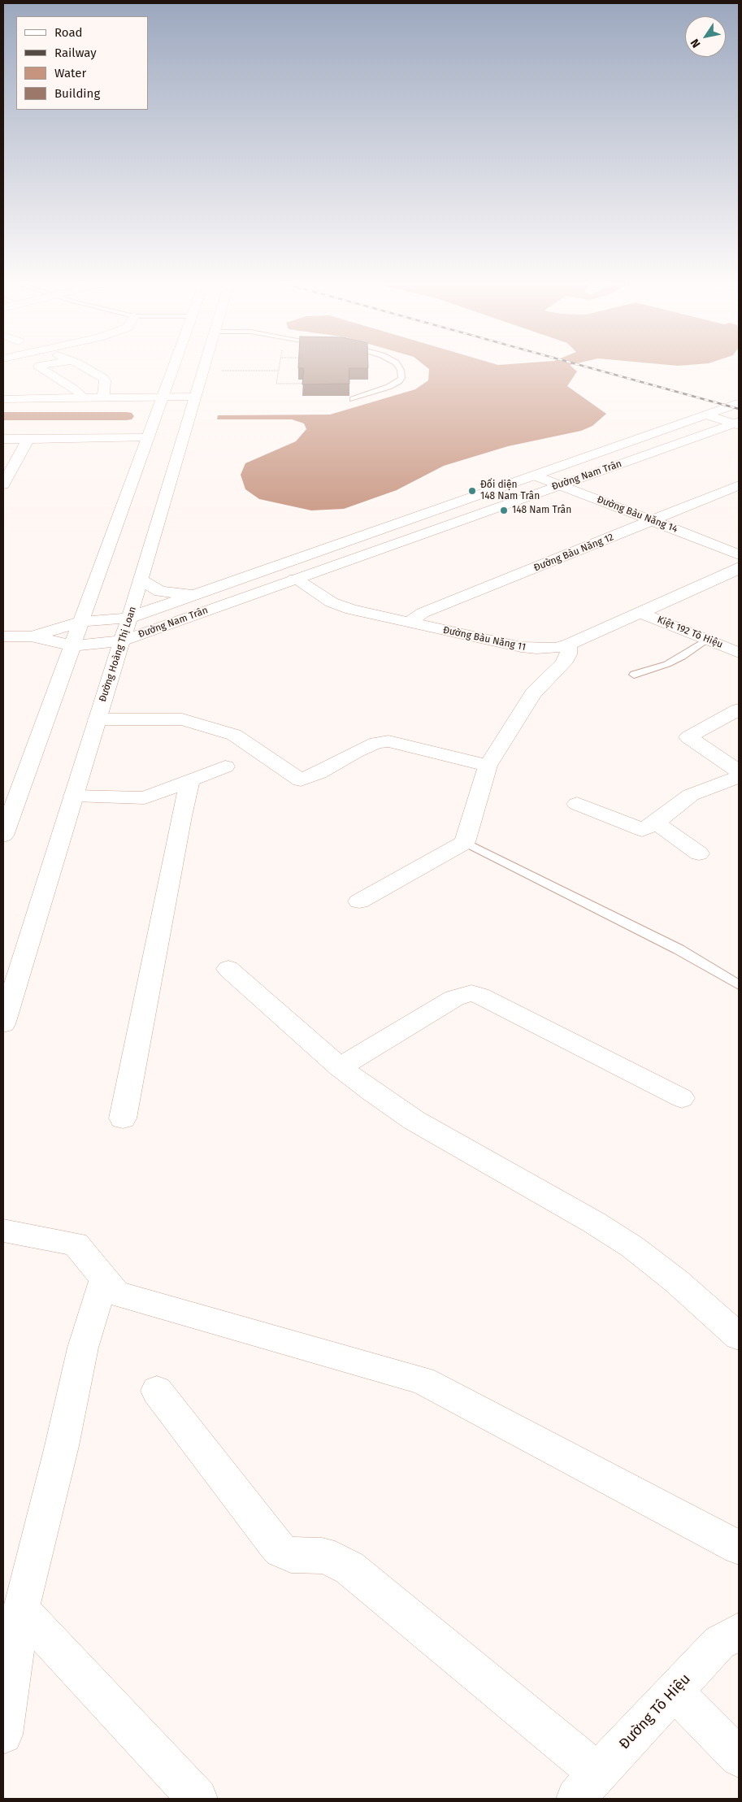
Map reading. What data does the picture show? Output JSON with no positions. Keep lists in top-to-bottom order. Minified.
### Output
{"streets":{"street":["Đường Nam Trân","Đường Bàu Năng 14","Đường Bàu Năng 12","Kiệt 192 Tô Hiệu","Đường Bàu Năng 11","Đường Hoàng Thị Loan","Đường Tô Hiệu"]},"crossings":[["Đường Nam Trân","Đường Bàu Năng 14"],["Đường Nam Trân","Đường Bàu Năng 11"],["Đường Nam Trân","Đường Hoàng Thị Loan"],["Đường Bàu Năng 14","Đường Bàu Năng 12"],["Đường Bàu Năng 12","Đường Bàu Năng 11"],["Kiệt 192 Tô Hiệu","Đường Bàu Năng 11"]],"places":["Đối diện 148 Nam Trân","148 Nam Trân"],"legend":["Road","Railway","Water","Building"],"north":"bottom left"}
